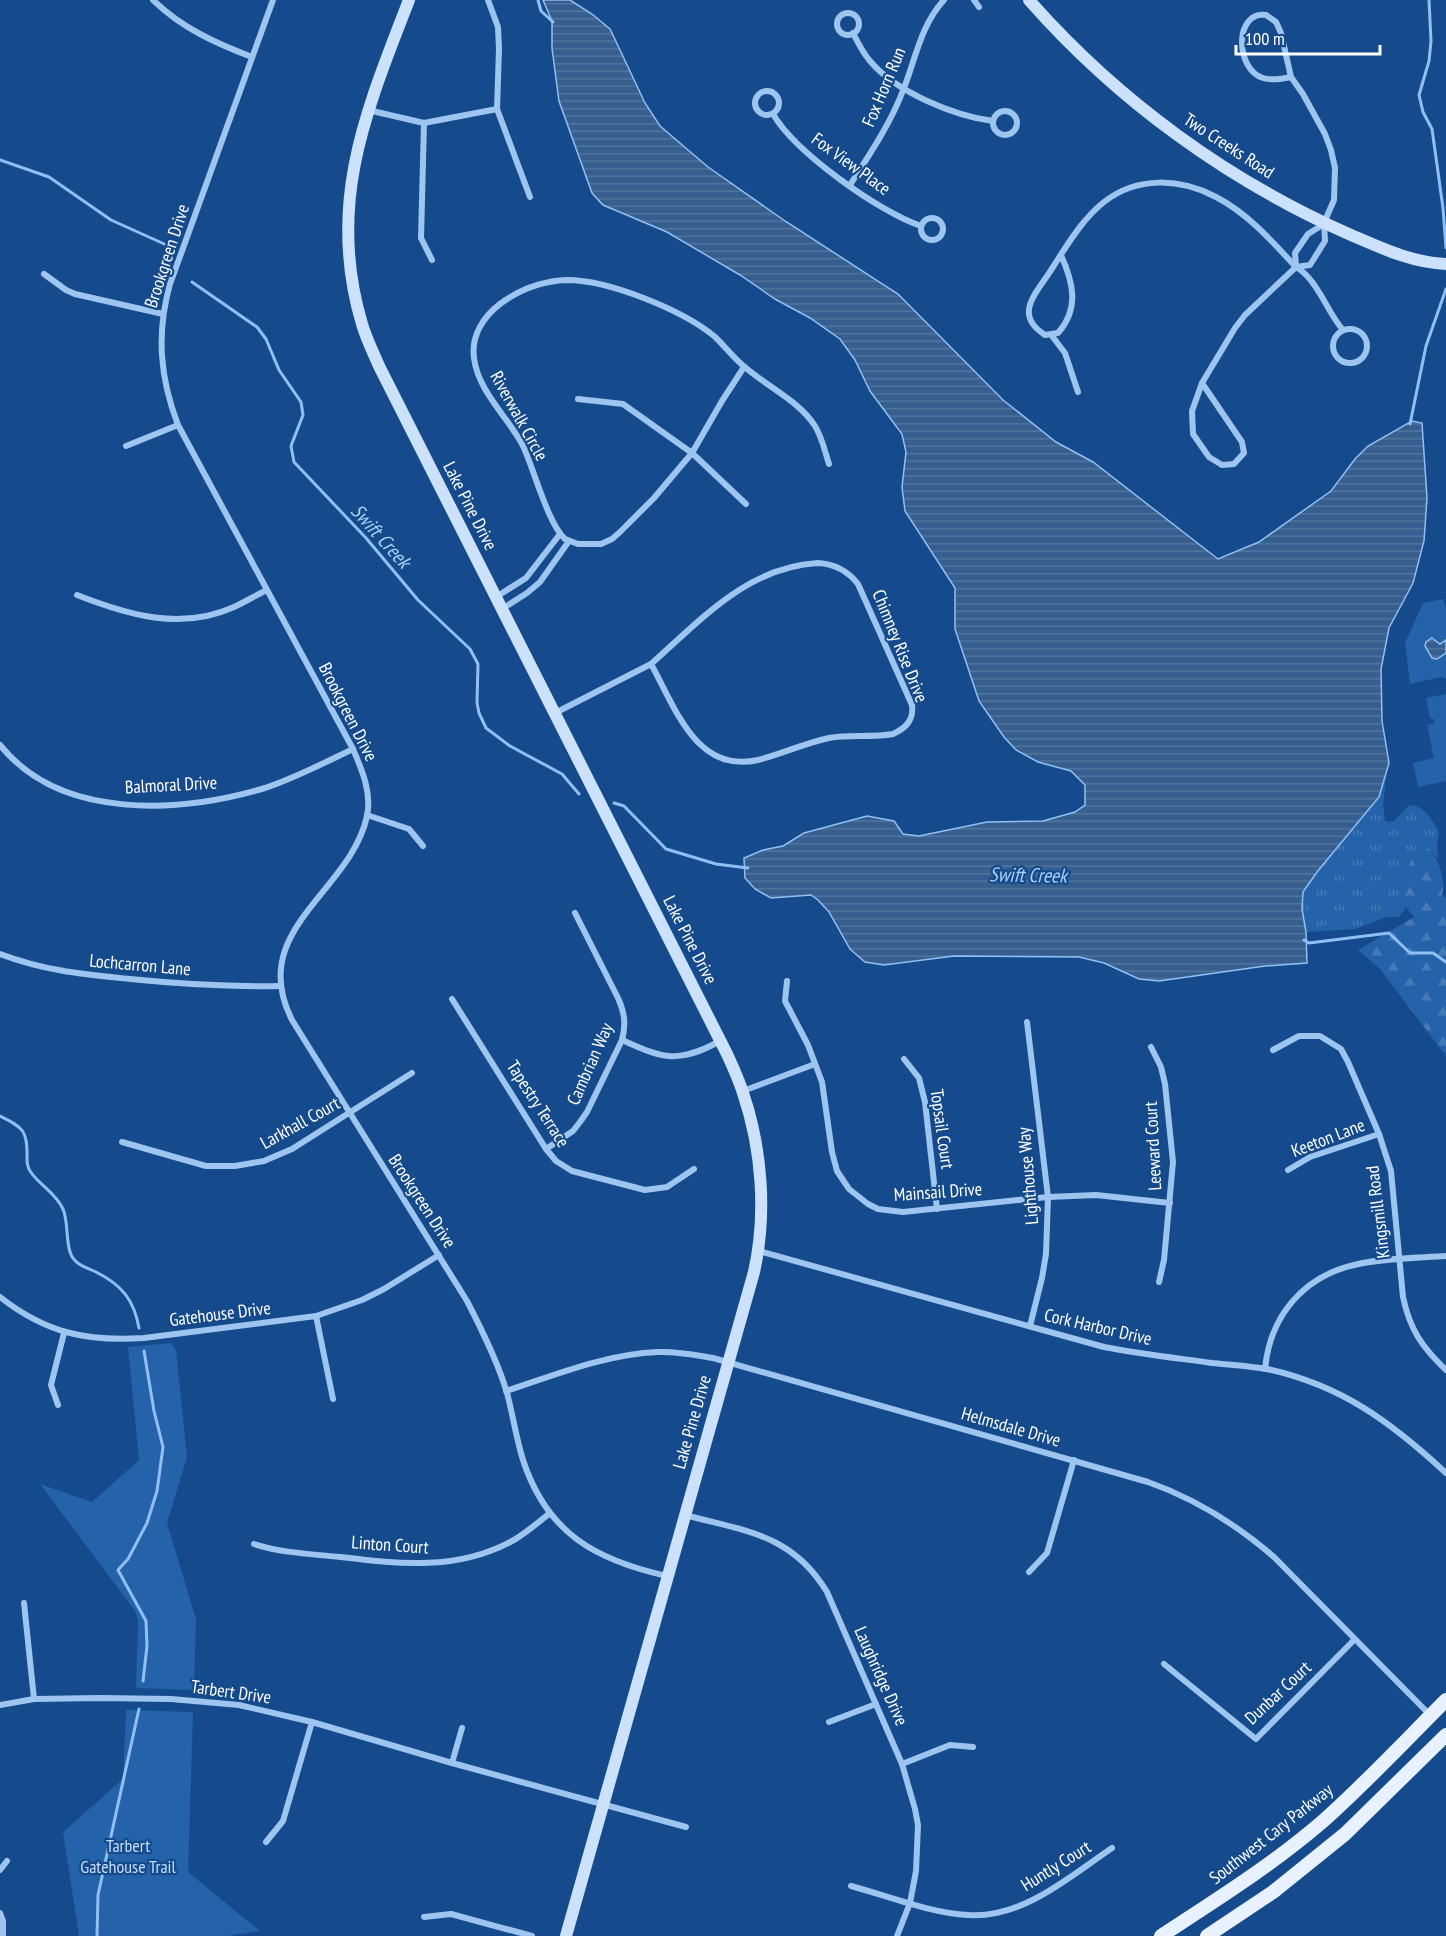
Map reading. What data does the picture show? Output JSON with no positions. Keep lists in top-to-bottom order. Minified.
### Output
{"streets":{"main road":["Southwest Cary Parkway"],"street":["Fox Horn Run","Two Creeks Road","Fox View Place","Brookgreen Drive","Riverwalk Circle","Lake Pine Drive","Chimney Rise Drive","Balmoral Drive","Lochcarron Lane","Cambrian Way","Tapestry Terrace","Larkhall Court","Topsail Court","Keeton Lane","Leeward Court","Lighthouse Way","Mainsail Drive","Kingsmill Road","Gatehouse Drive","Cork Harbor Drive","Helmsdale Drive","Linton Court","Laughridge Drive","Tarbert Drive","Dunbar Court","Huntly Court"]},"crossings":[["Fox Horn Run","Fox View Place"],["Brookgreen Drive","Lake Pine Drive"],["Brookgreen Drive","Balmoral Drive"],["Brookgreen Drive","Lochcarron Lane"],["Brookgreen Drive","Larkhall Court"],["Brookgreen Drive","Gatehouse Drive"],["Brookgreen Drive","Helmsdale Drive"],["Brookgreen Drive","Linton Court"],["Lake Pine Drive","Chimney Rise Drive"],["Lake Pine Drive","Cork Harbor Drive"],["Lake Pine Drive","Helmsdale Drive"],["Lake Pine Drive","Laughridge Drive"],["Lake Pine Drive","Tarbert Drive"],["Cambrian Way","Tapestry Terrace"],["Topsail Court","Mainsail Drive"],["Keeton Lane","Kingsmill Road"],["Leeward Court","Mainsail Drive"],["Lighthouse Way","Mainsail Drive"],["Lighthouse Way","Cork Harbor Drive"],["Helmsdale Drive","Dunbar Court"],["Helmsdale Drive","Southwest Cary Parkway"],["Laughridge Drive","Huntly Court"]],"water":["Swift Creek"],"parks":["Tarbert Gatehouse Trail"],"scale_bar":"100 m"}
